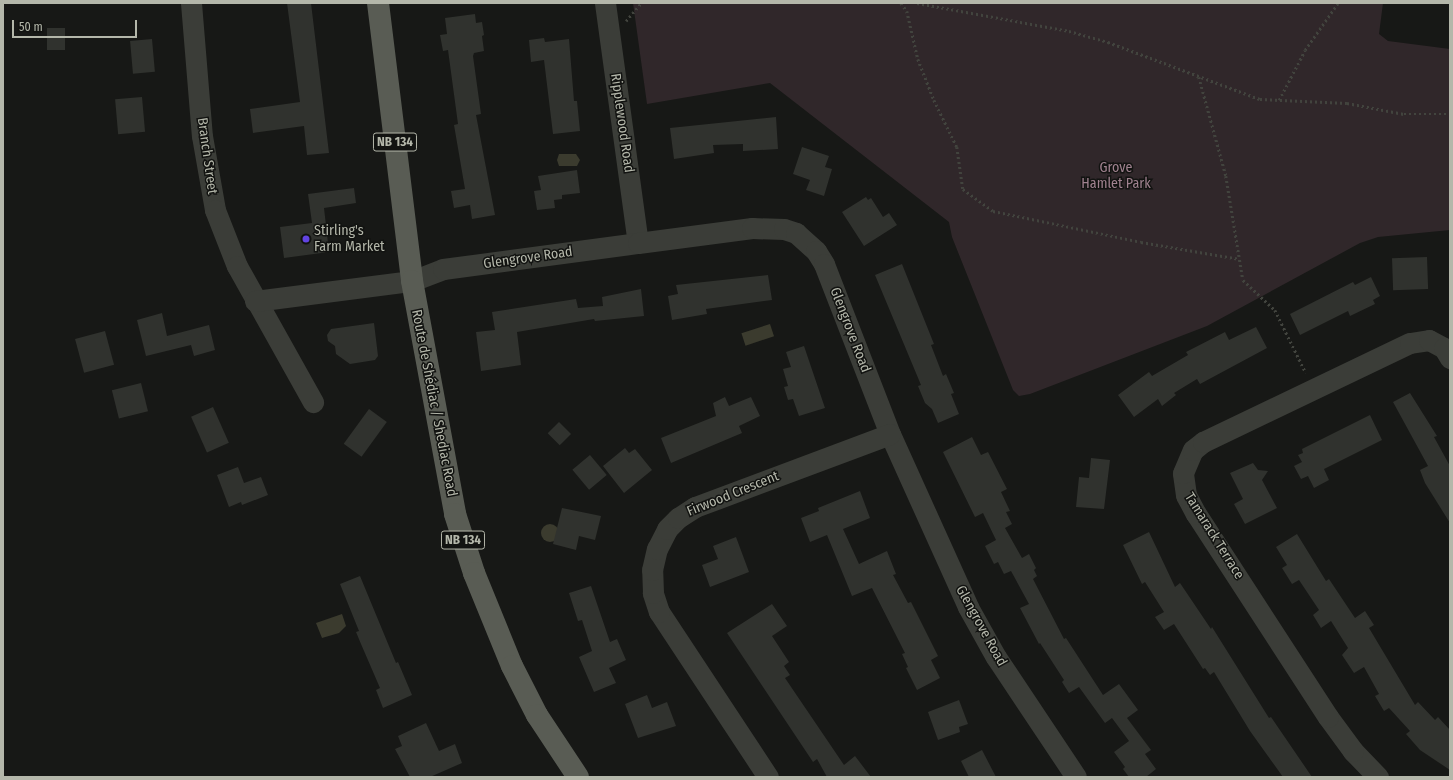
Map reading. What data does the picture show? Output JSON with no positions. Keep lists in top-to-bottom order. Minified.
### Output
{"streets":{"main road":["NB 134","Route de Shédiac / Shediac Road"],"street":["Ripplewood Road","Branch Street","Glengrove Road","Firwood Crescent","Tamarack Terrace"]},"crossings":[["Ripplewood Road","Glengrove Road"],["Glengrove Road","Route de Shédiac / Shediac Road"],["Glengrove Road","Firwood Crescent"]],"parks":["Grove Hamlet Park"],"places":["Stirling's Farm Market"],"scale_bar":"50 m"}
